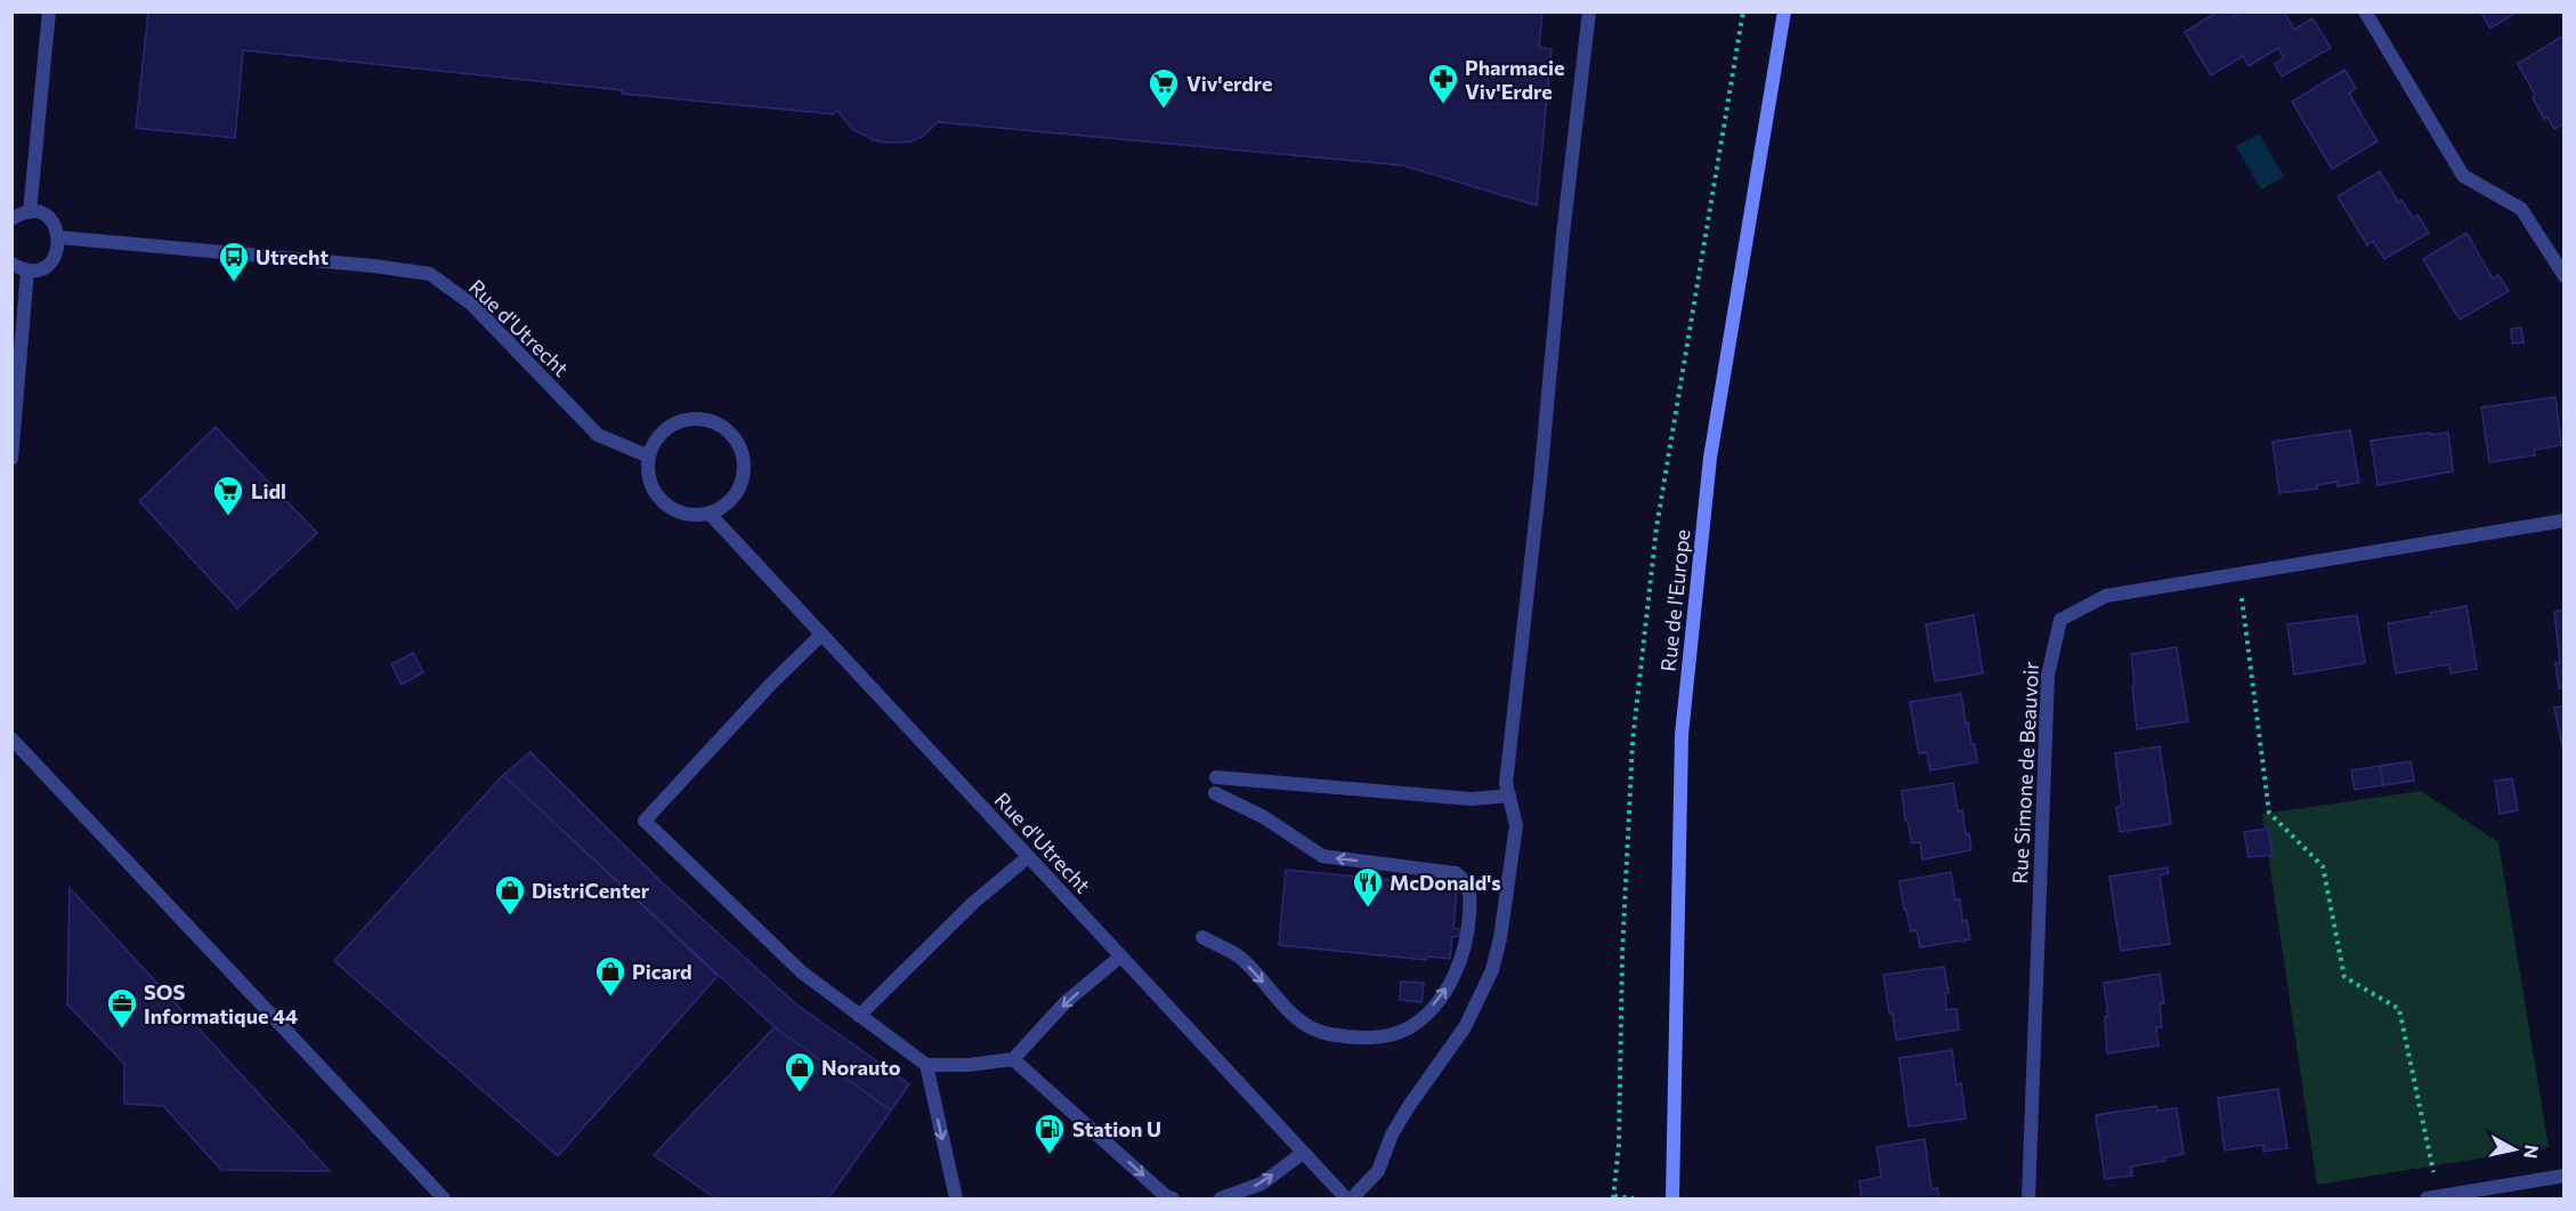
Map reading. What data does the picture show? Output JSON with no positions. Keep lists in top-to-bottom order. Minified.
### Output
{"streets":{"street":["Rue d'Utrecht","Rue de l'Europe","Rue Simone de Beauvoir"]},"places":{"pharmacy":["Pharmacie Viv'Erdre"],"supermarket":["Viv'erdre","Lidl"],"bus stop":["Utrecht"],"restaurant":["McDonald's"],"shop":["DistriCenter","Picard","Norauto"],"office":["SOS Informatique 44"],"fuel station":["Station U"]},"north":"right"}
